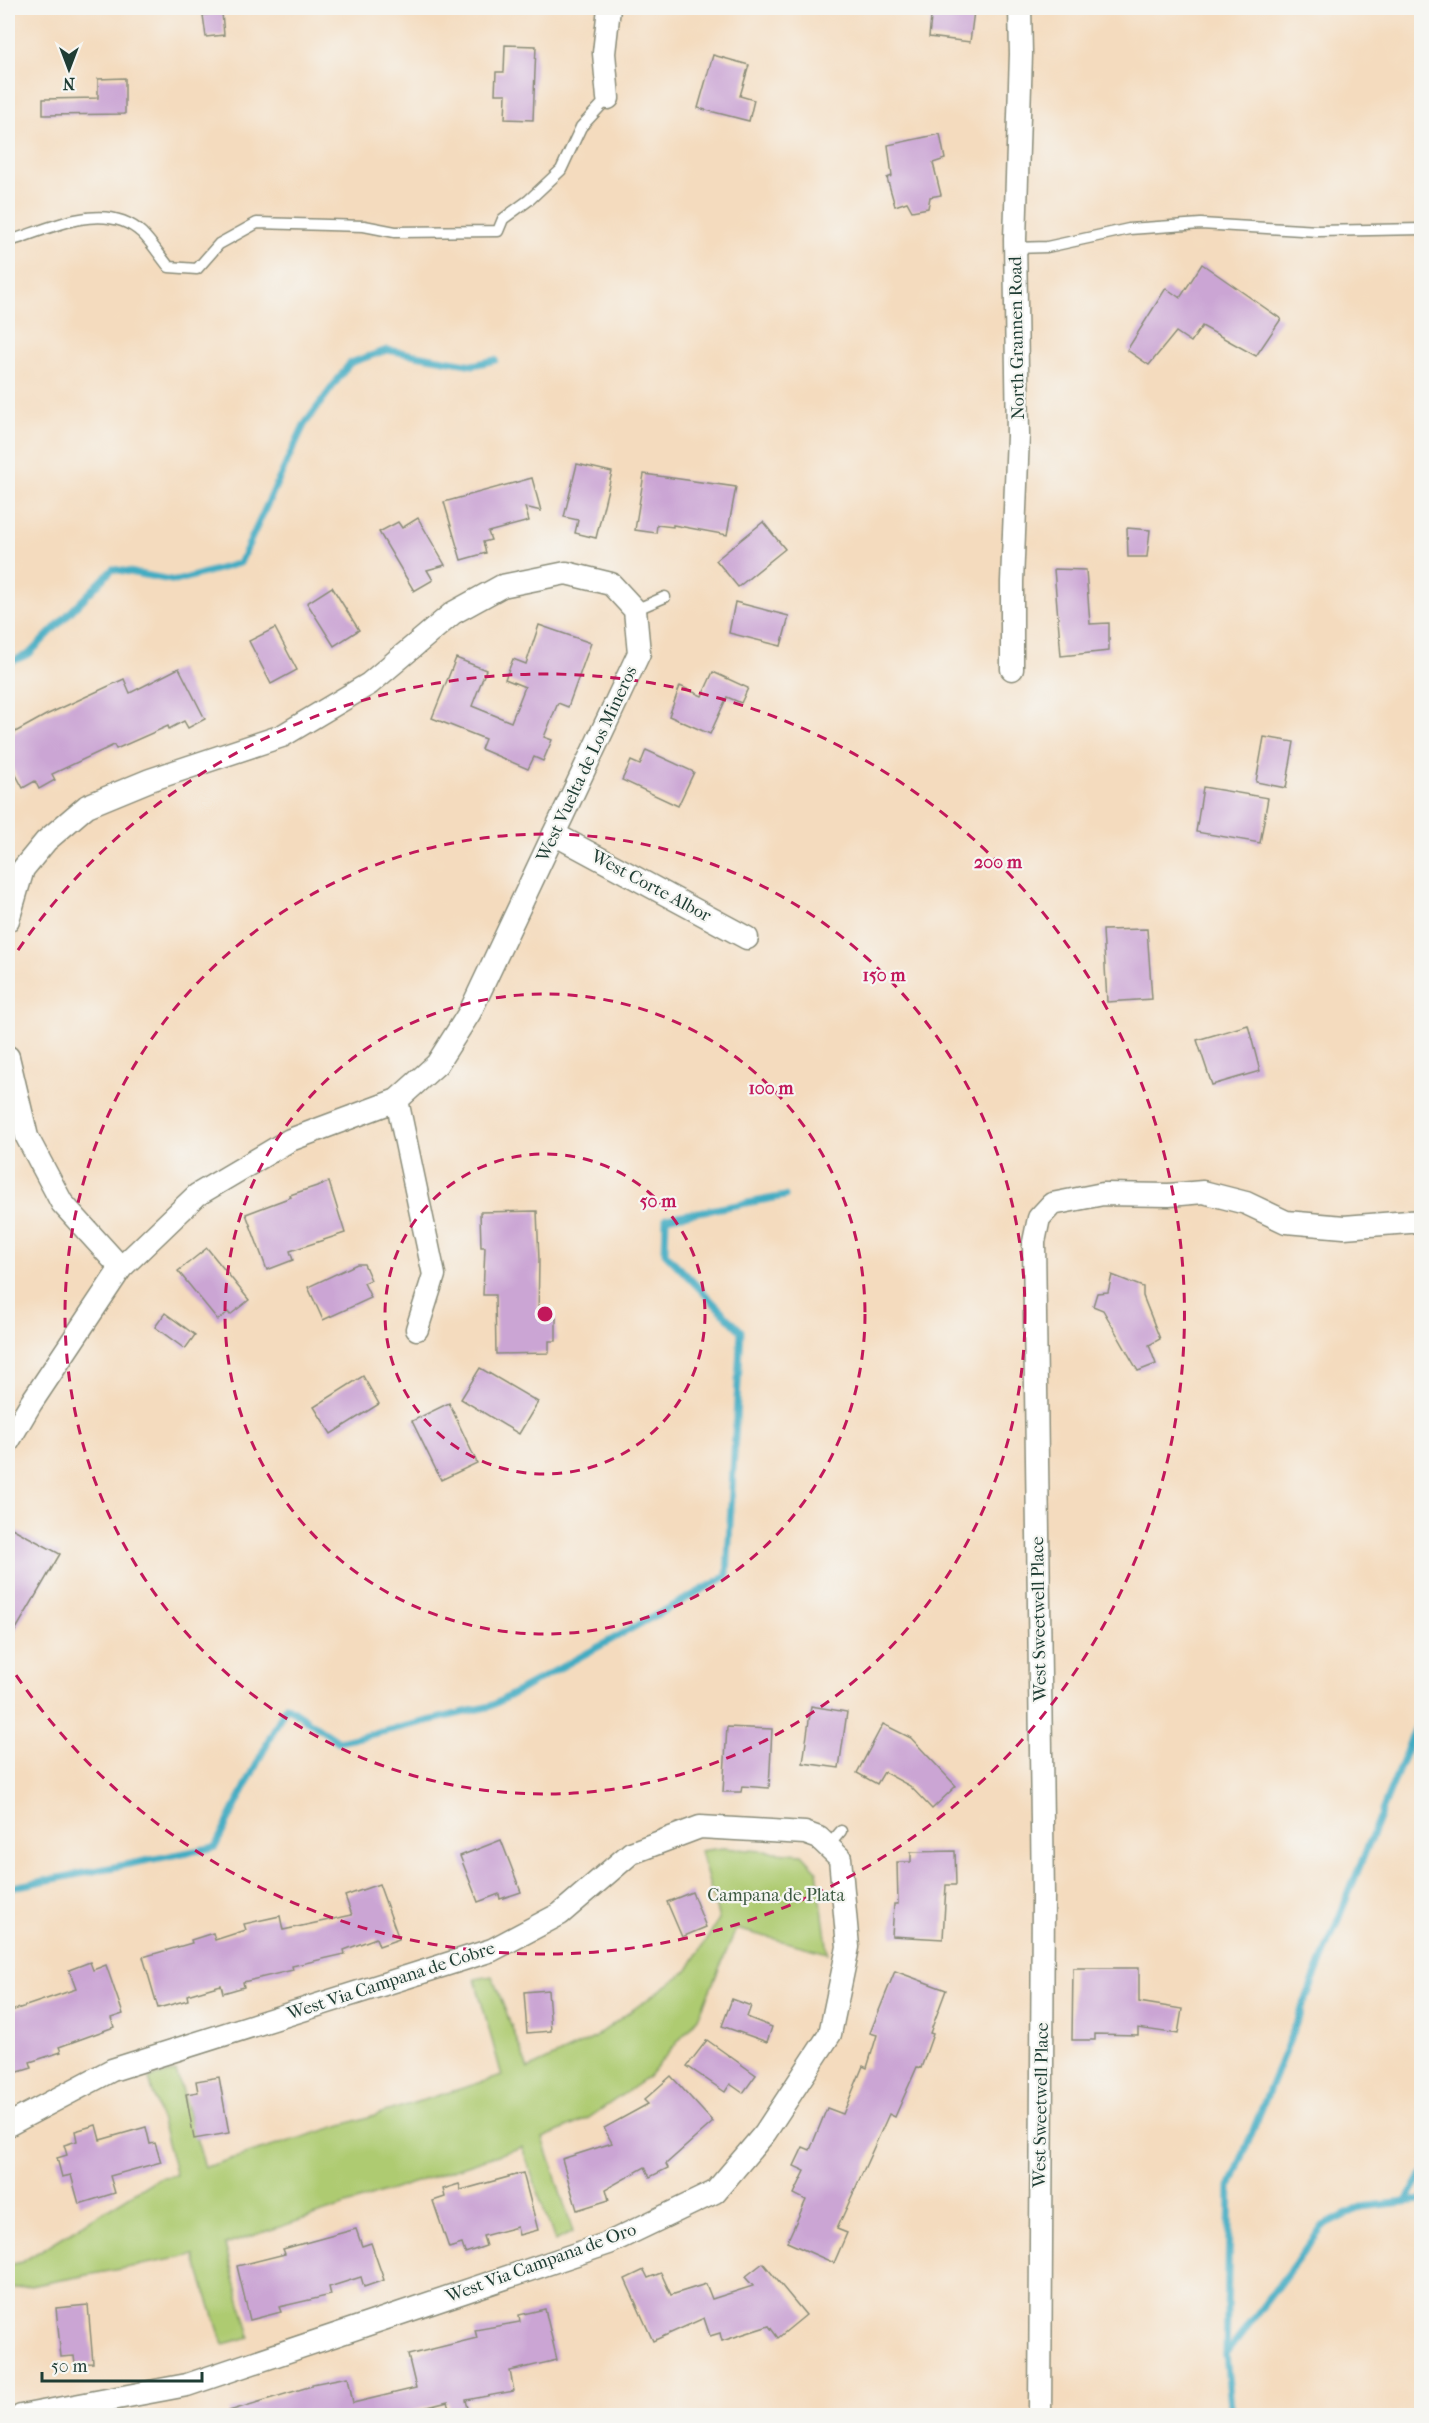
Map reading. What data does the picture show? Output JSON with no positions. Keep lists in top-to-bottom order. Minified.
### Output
{"streets":{"street":["North Grannen Road","West Vuelta de Los Mineros","West Corte Albor","West Sweetwell Place","West Via Campana de Cobre","West Via Campana de Oro"]},"crossings":[["West Vuelta de Los Mineros","West Corte Albor"],["West Via Campana de Cobre","West Via Campana de Oro"]],"parks":["Campana de Plata"],"scale_bar":"50 m","north":"bottom","rings":["200 m","150 m","100 m","50 m"]}
